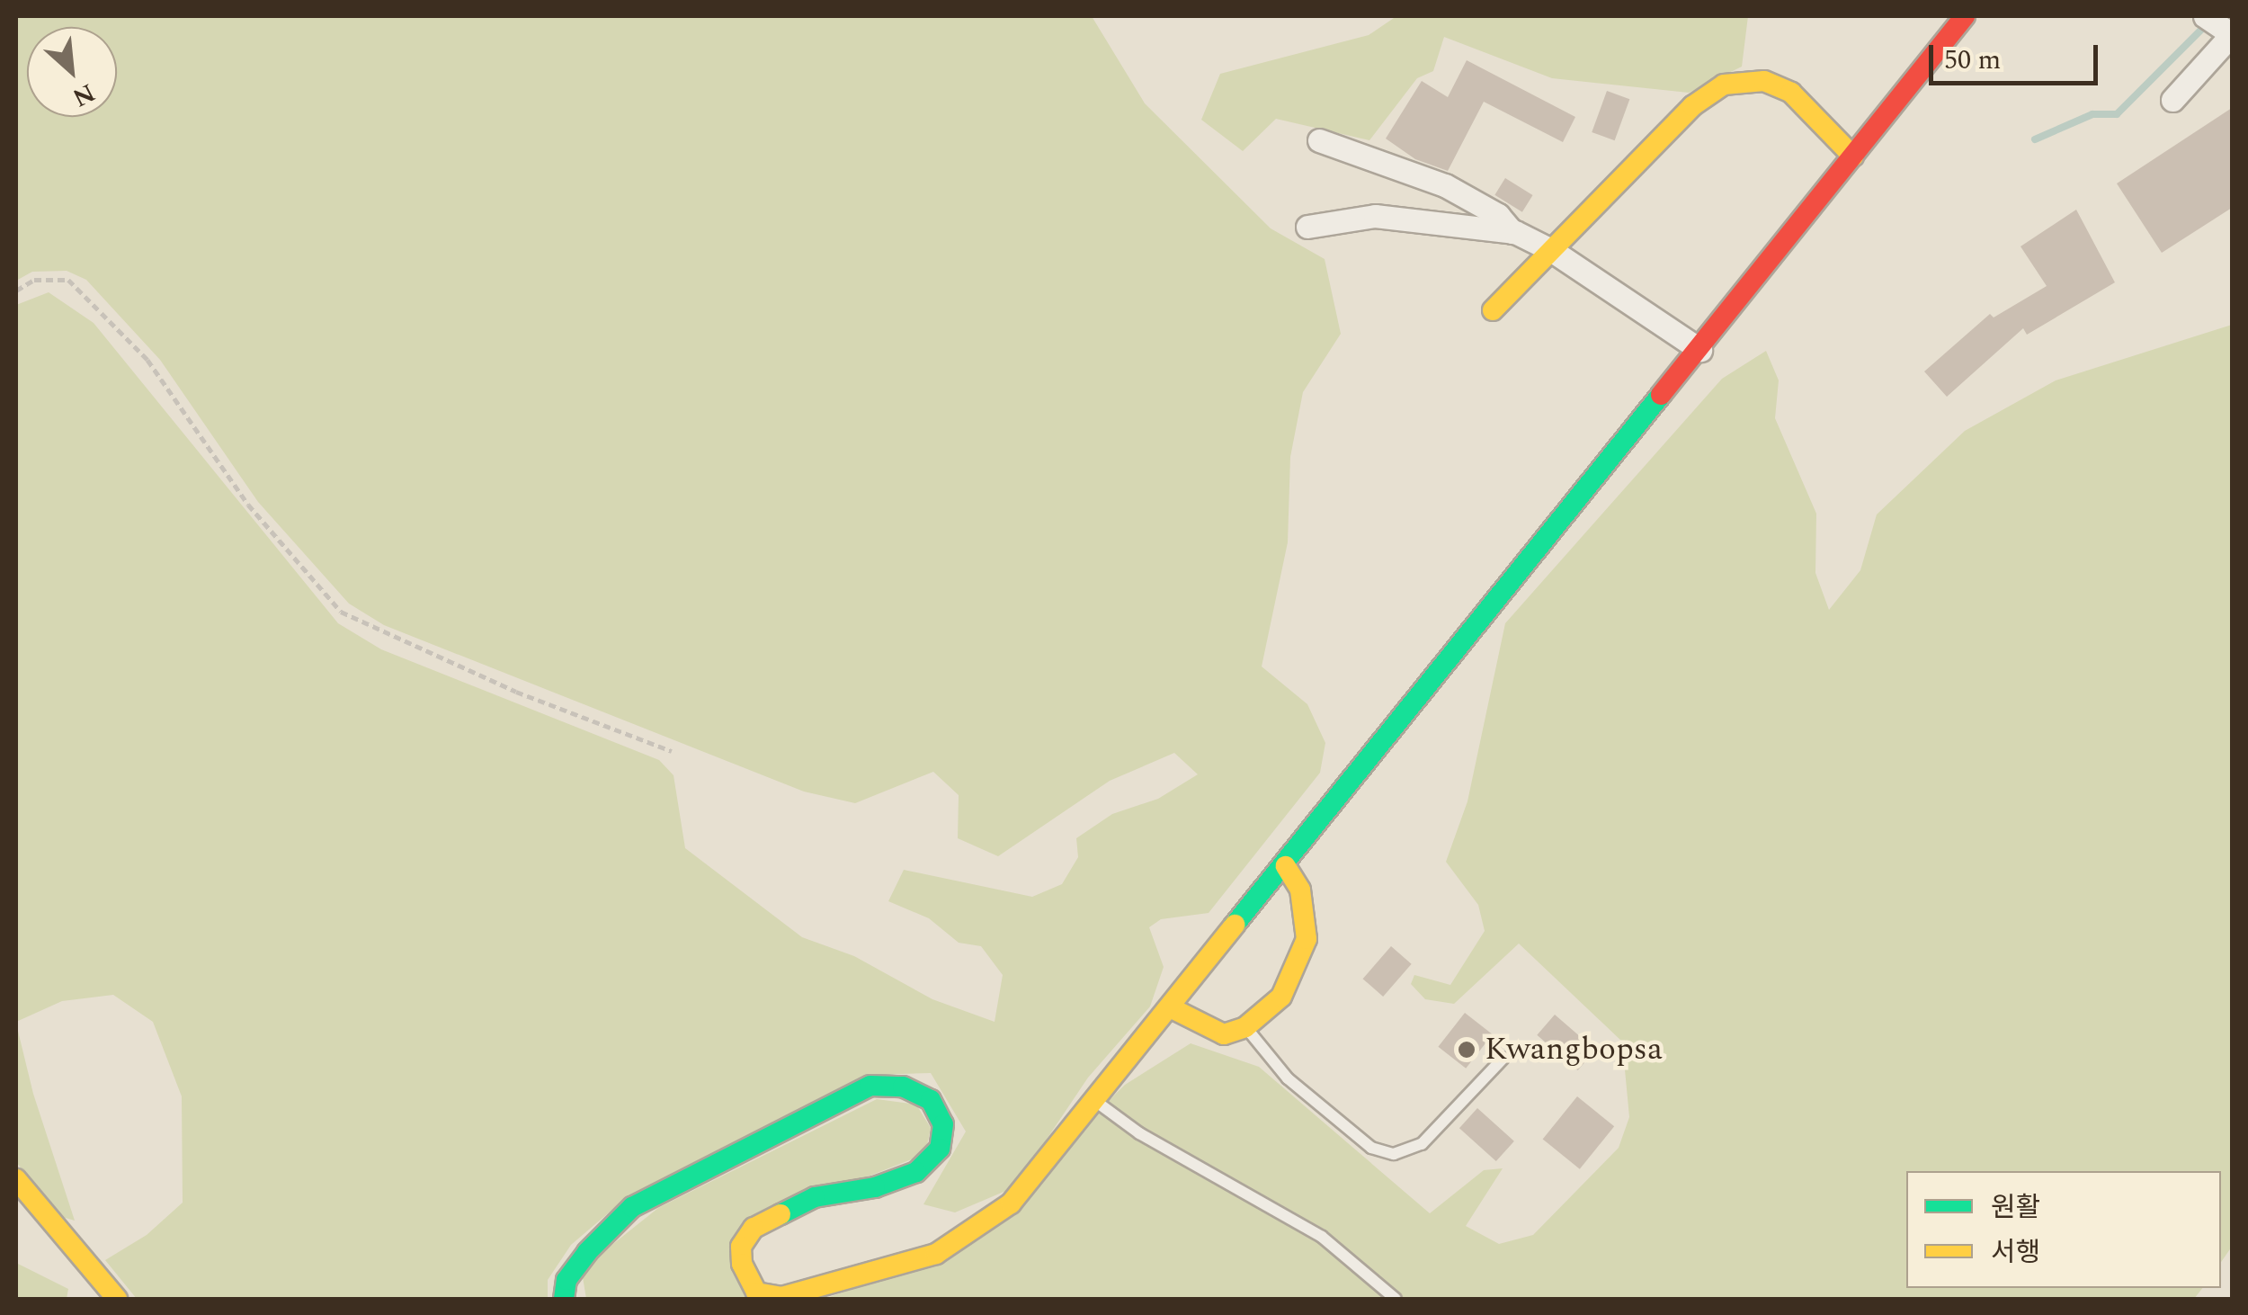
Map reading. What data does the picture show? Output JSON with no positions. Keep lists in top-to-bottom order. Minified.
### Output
{"places":["Kwangbopsa"],"legend":["원활","서행"],"scale_bar":"50 m","north":"bottom right"}
